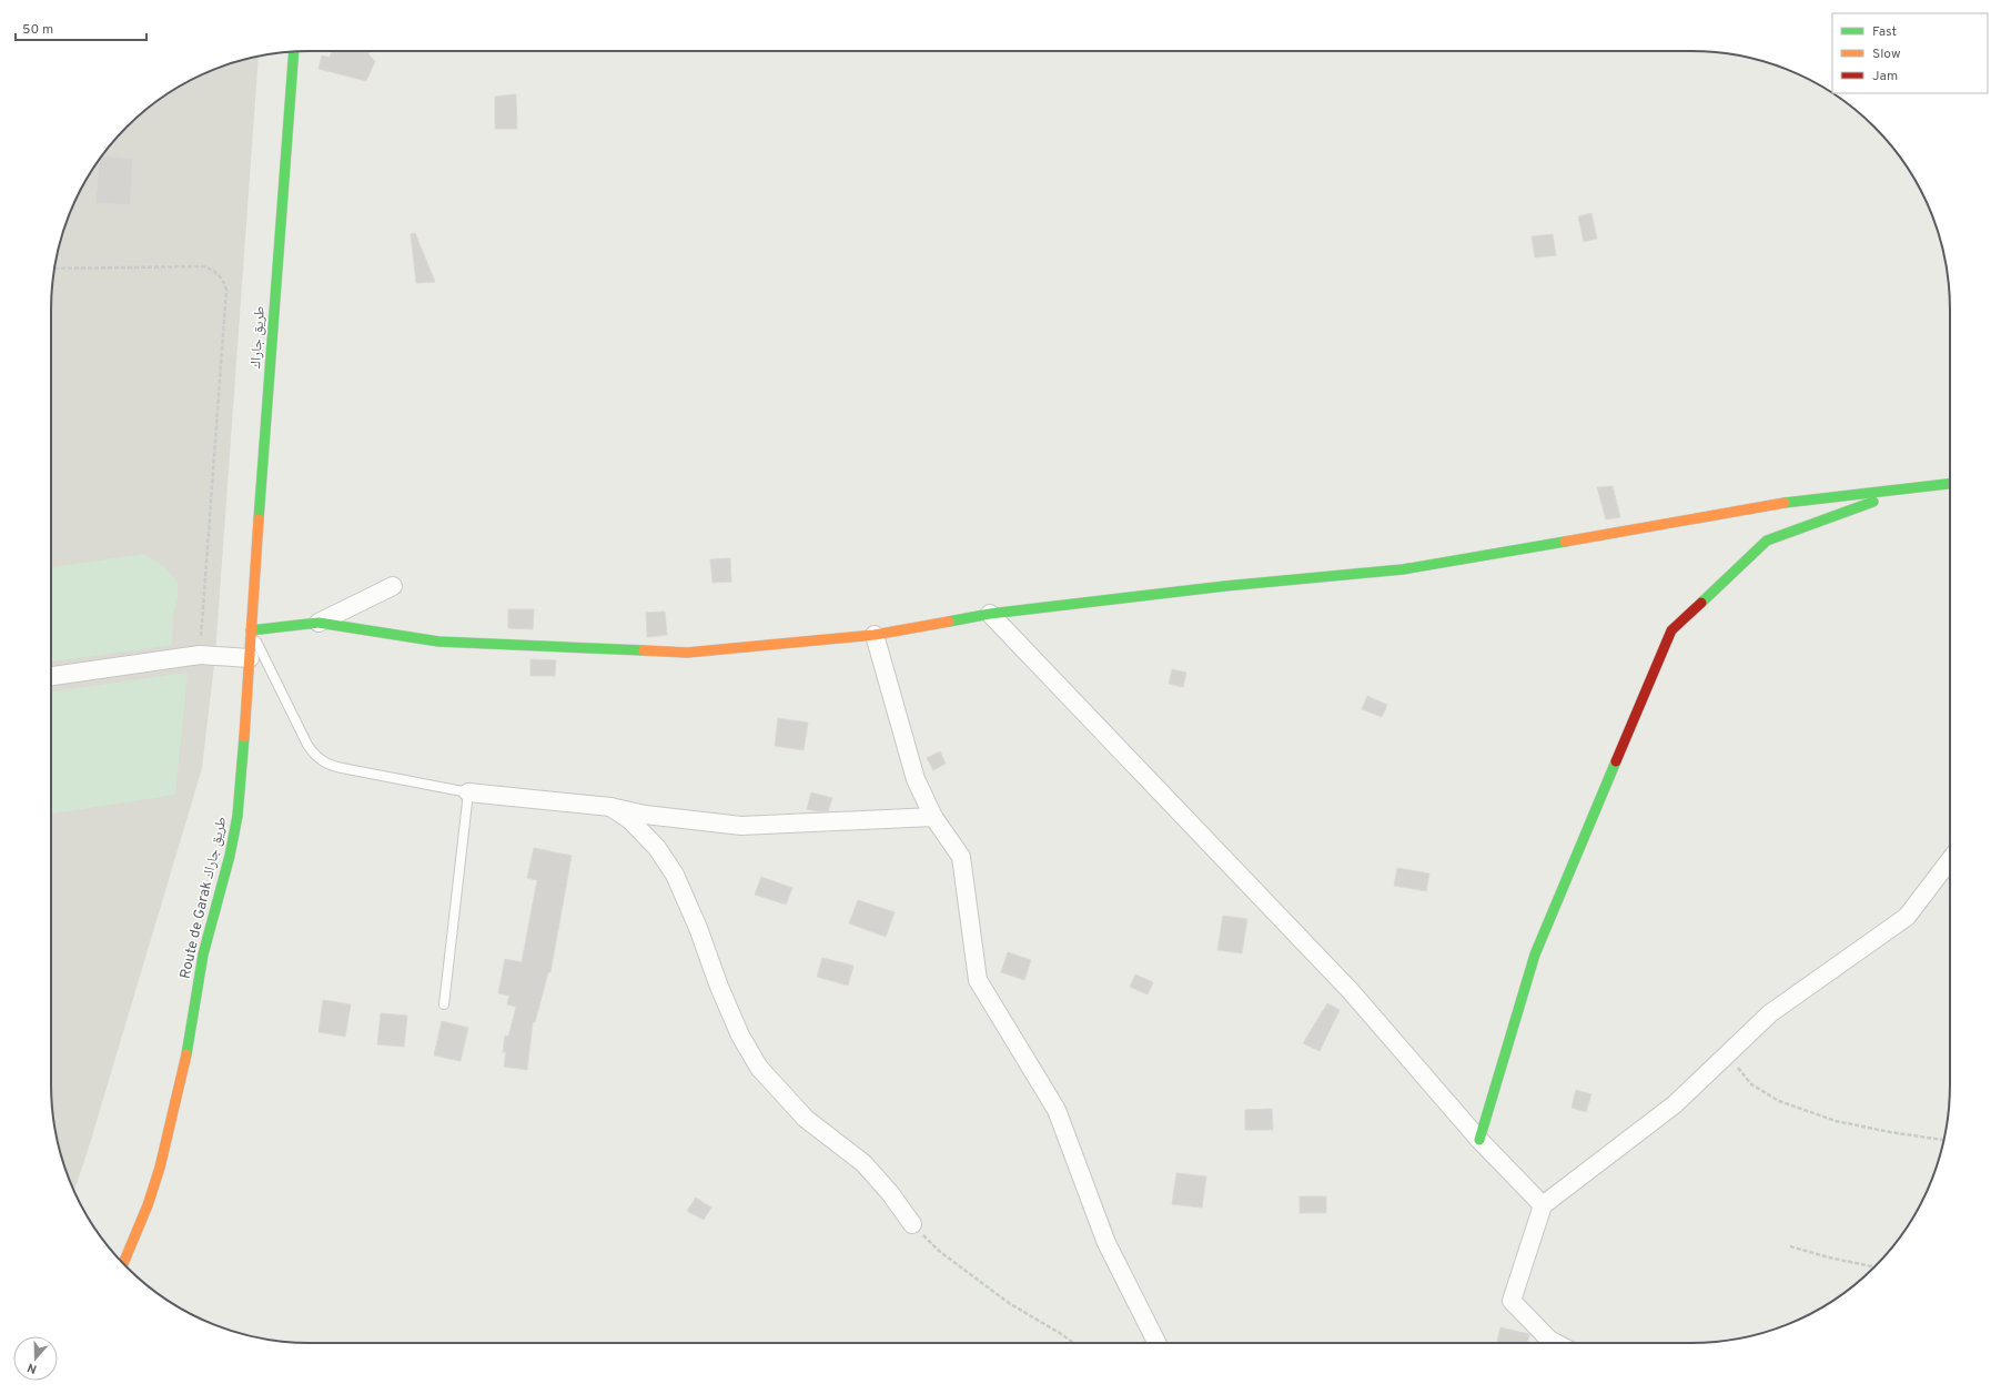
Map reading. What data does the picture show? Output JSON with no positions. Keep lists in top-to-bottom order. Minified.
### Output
{"streets":{"street":["طريق جاراك","Route de Garak طريق جاراك"]},"crossings":[["طريق جاراك","Route de Garak طريق جاراك"]],"legend":["Fast","Slow","Jam"],"scale_bar":"50 m","north":"bottom"}
